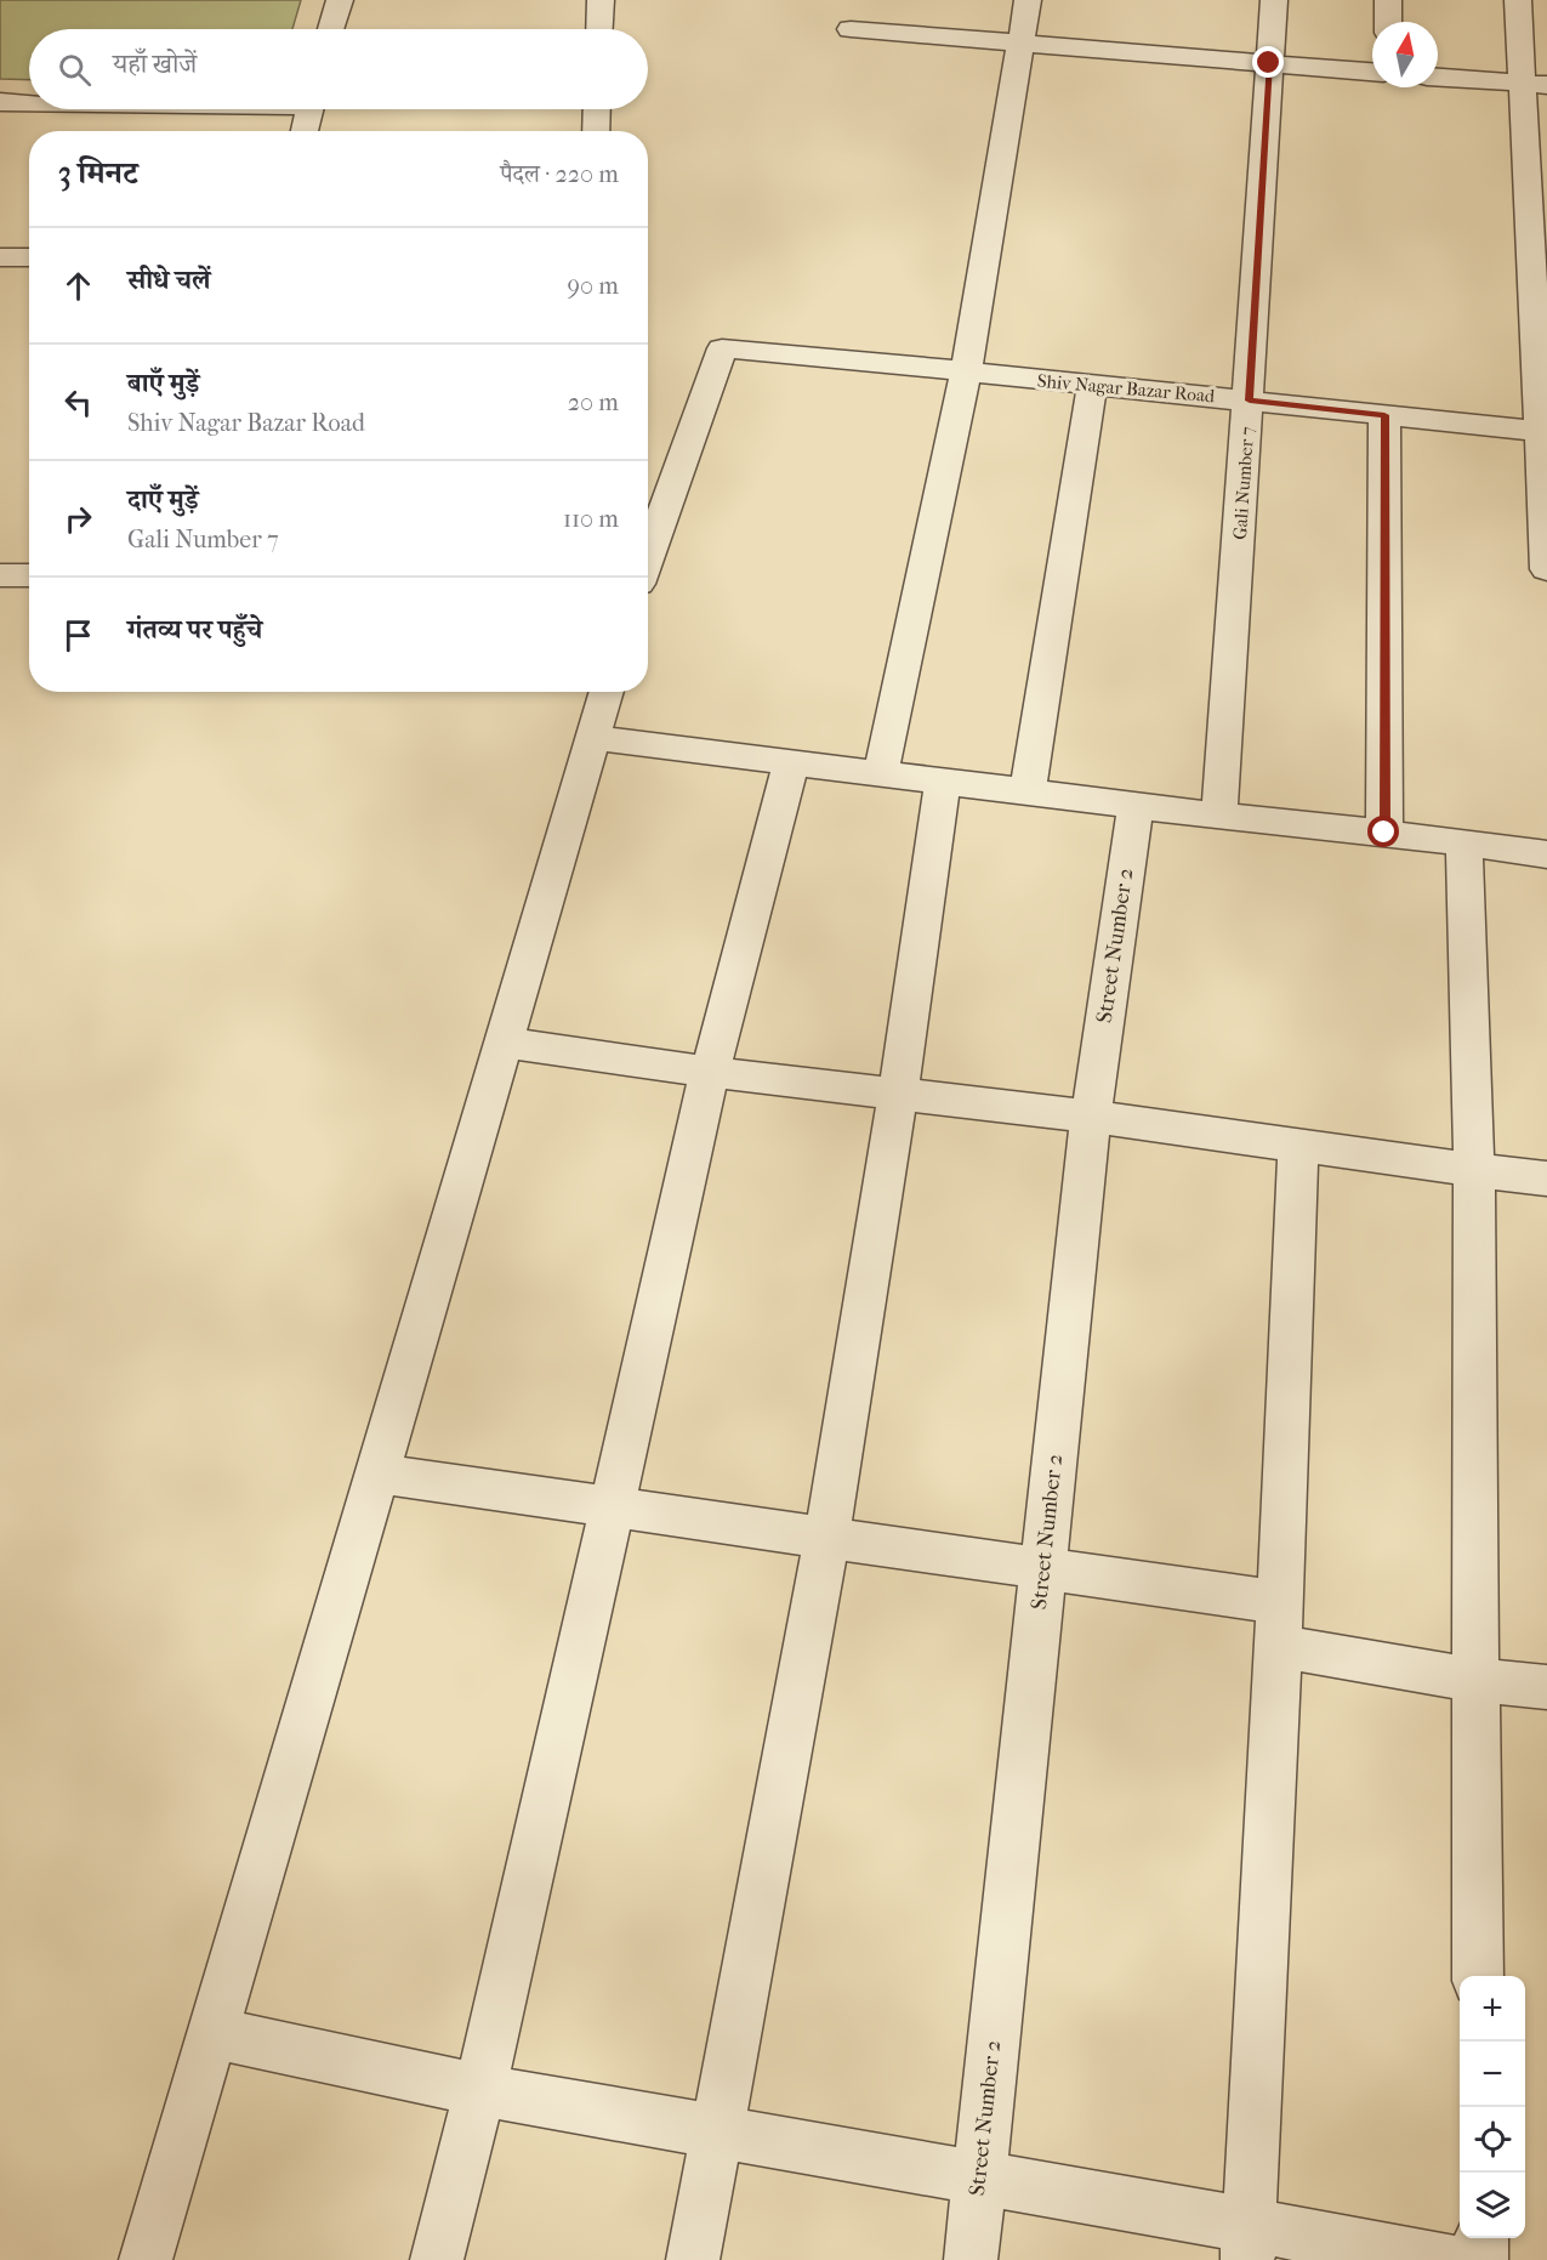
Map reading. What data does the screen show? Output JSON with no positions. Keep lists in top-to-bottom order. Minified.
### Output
{"streets":{"street":["Shiv Nagar Bazar Road","Gali Number 7","Street Number 2"]},"crossings":[["Shiv Nagar Bazar Road","Gali Number 7"]],"north":"top","page":{"search":"यहाँ खोजें","heading":["3 मिनट","पैदल · 220 m"],"list":[["सीधे चलें","90 m"],["बाएँ मुड़ें","Shiv Nagar Bazar Road","20 m"],["दाएँ मुड़ें","Gali Number 7","110 m"],"गंतव्य पर पहुँचे"],"map_buttons":["+","−"]}}
